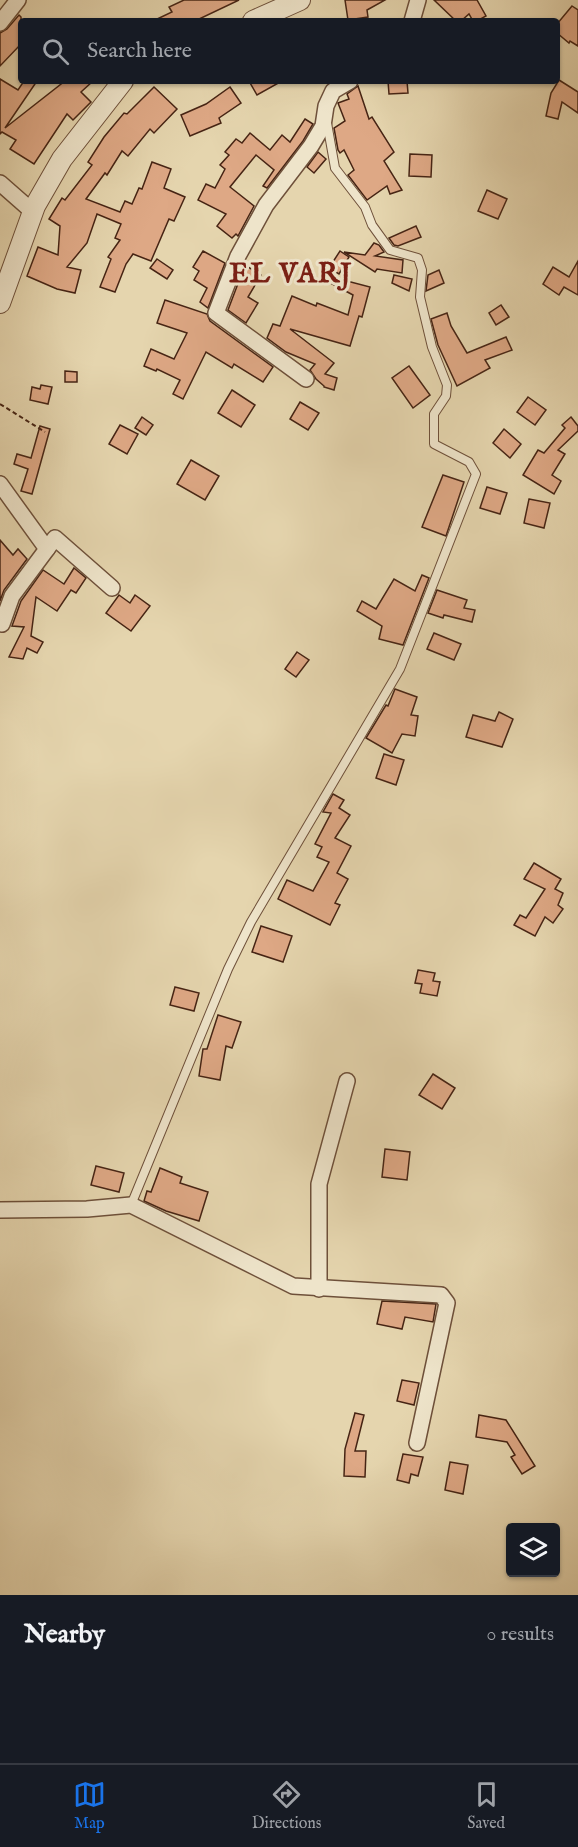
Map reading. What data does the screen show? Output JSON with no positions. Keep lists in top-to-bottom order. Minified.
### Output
{"districts":["EL VARJ"],"page":{"search":"Search here","heading":["Nearby","0 results"],"nav":["Map","Directions","Saved"]}}
